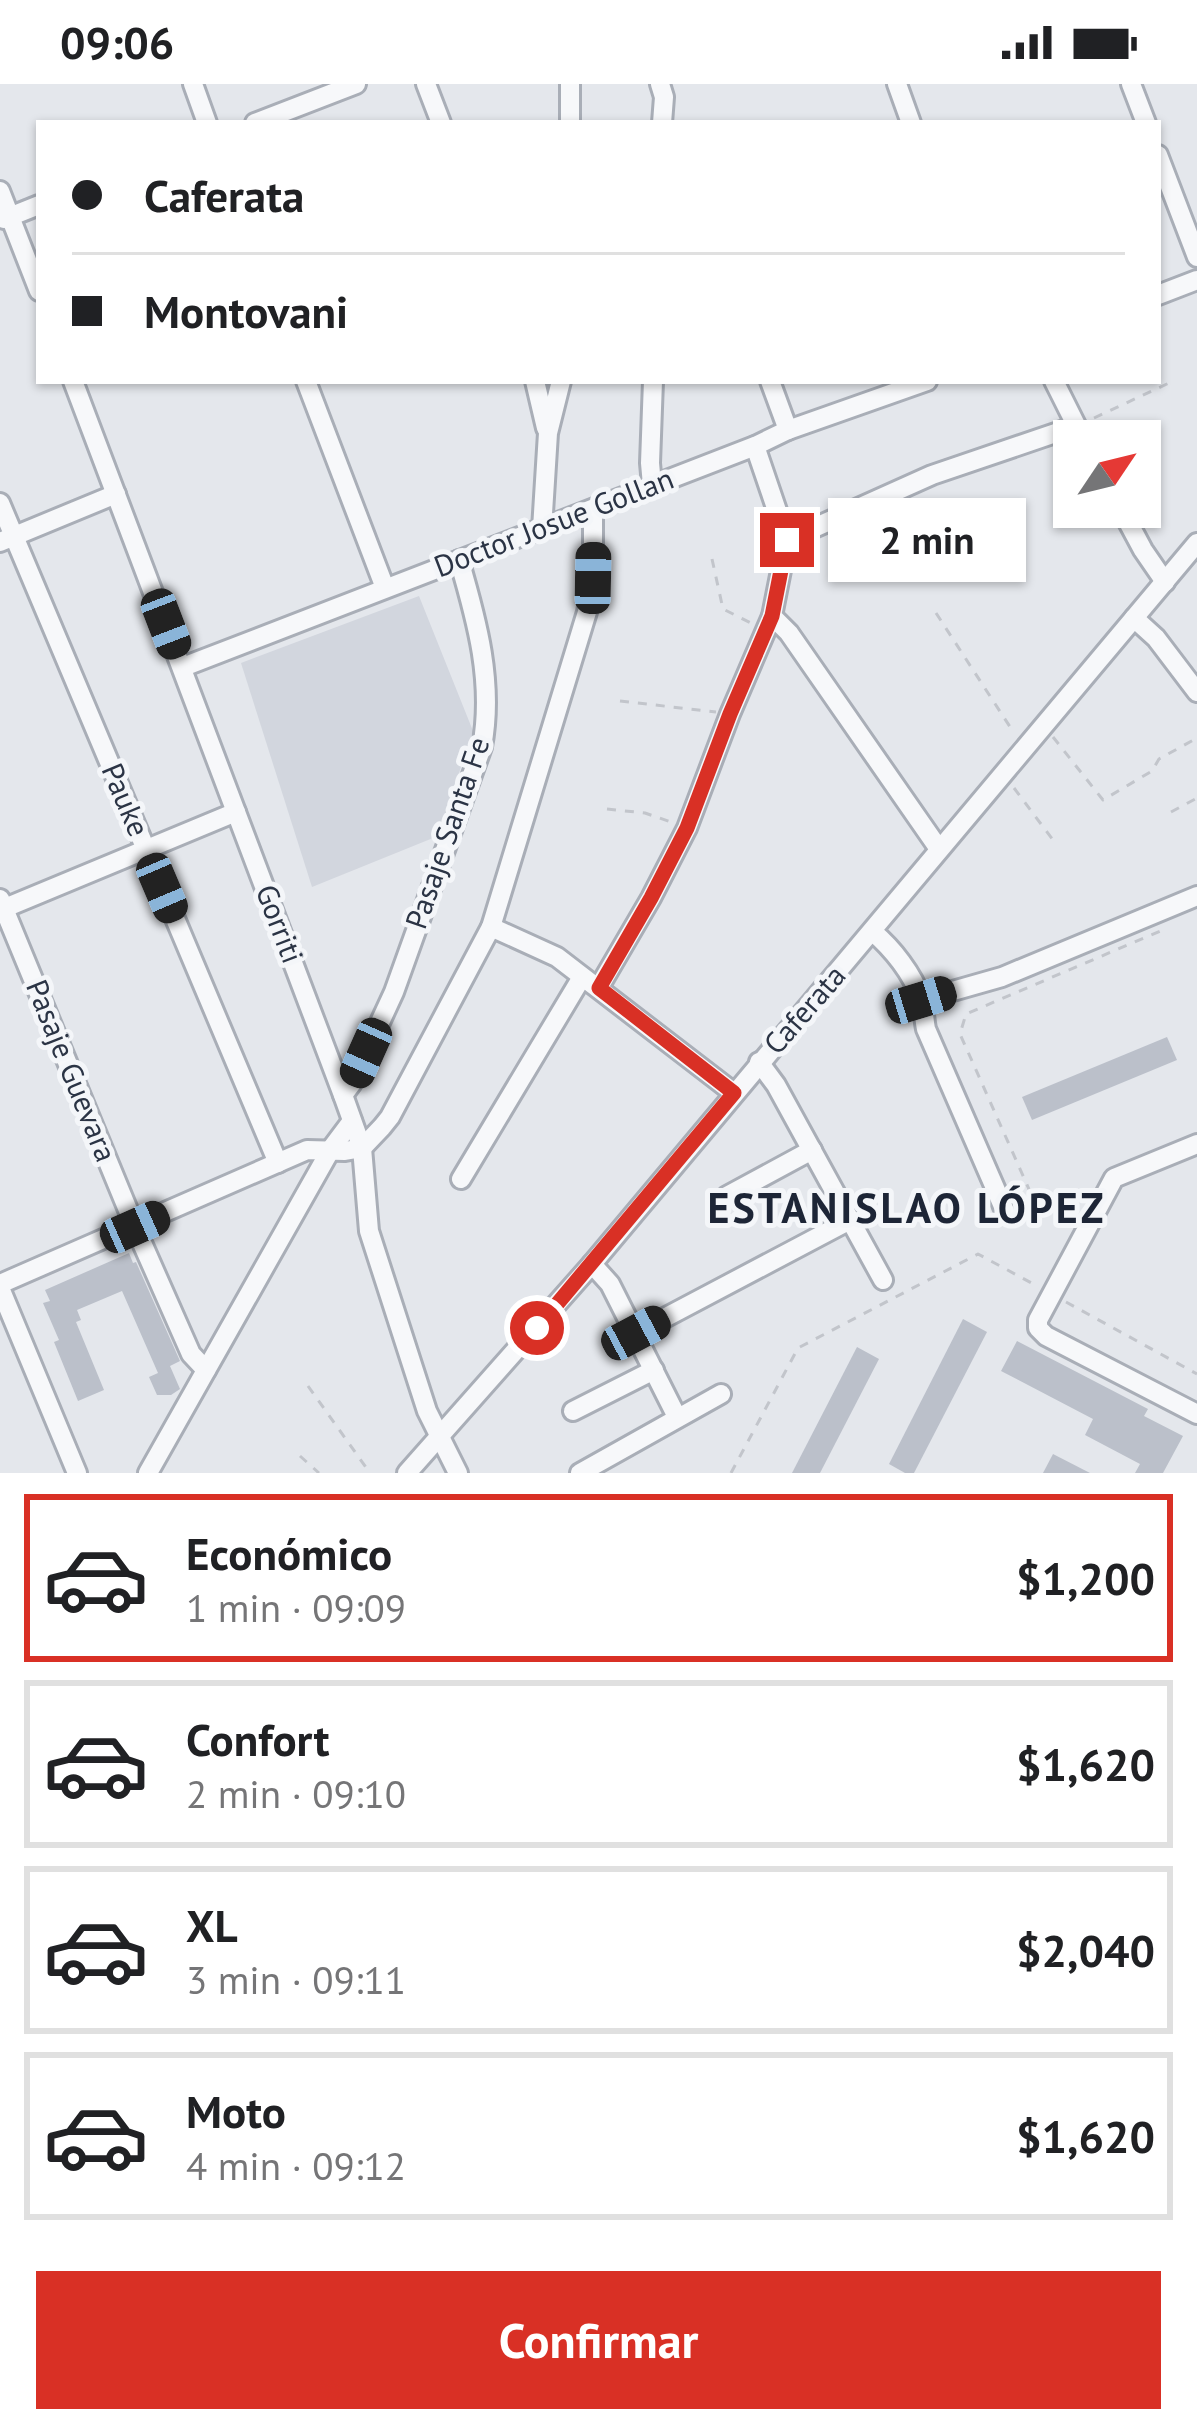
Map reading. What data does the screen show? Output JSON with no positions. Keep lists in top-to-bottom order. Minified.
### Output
{"streets":{"street":["Doctor Josue Gollan","Pauke","Pasaje Santa Fe","Gorriti","Caferata","Pasaje Guevara"]},"crossings":[["Doctor Josue Gollan","Pasaje Santa Fe"],["Doctor Josue Gollan","Gorriti"],["Pasaje Santa Fe","Gorriti"],["Gorriti","Caferata"]],"districts":["ESTANISLAO LÓPEZ"],"north":"top right","page":{"status":"09:06","banner":["Caferata","Montovani"],"bubble":"2 min","list":[{"name":"Económico","note":"1 min · 09:09","value":"$1,200"},{"name":"Confort","note":"2 min · 09:10","value":"$1,620"},{"name":"XL","note":"3 min · 09:11","value":"$2,040"},{"name":"Moto","note":"4 min · 09:12","value":"$1,620"}],"buttons":"Confirmar"}}
